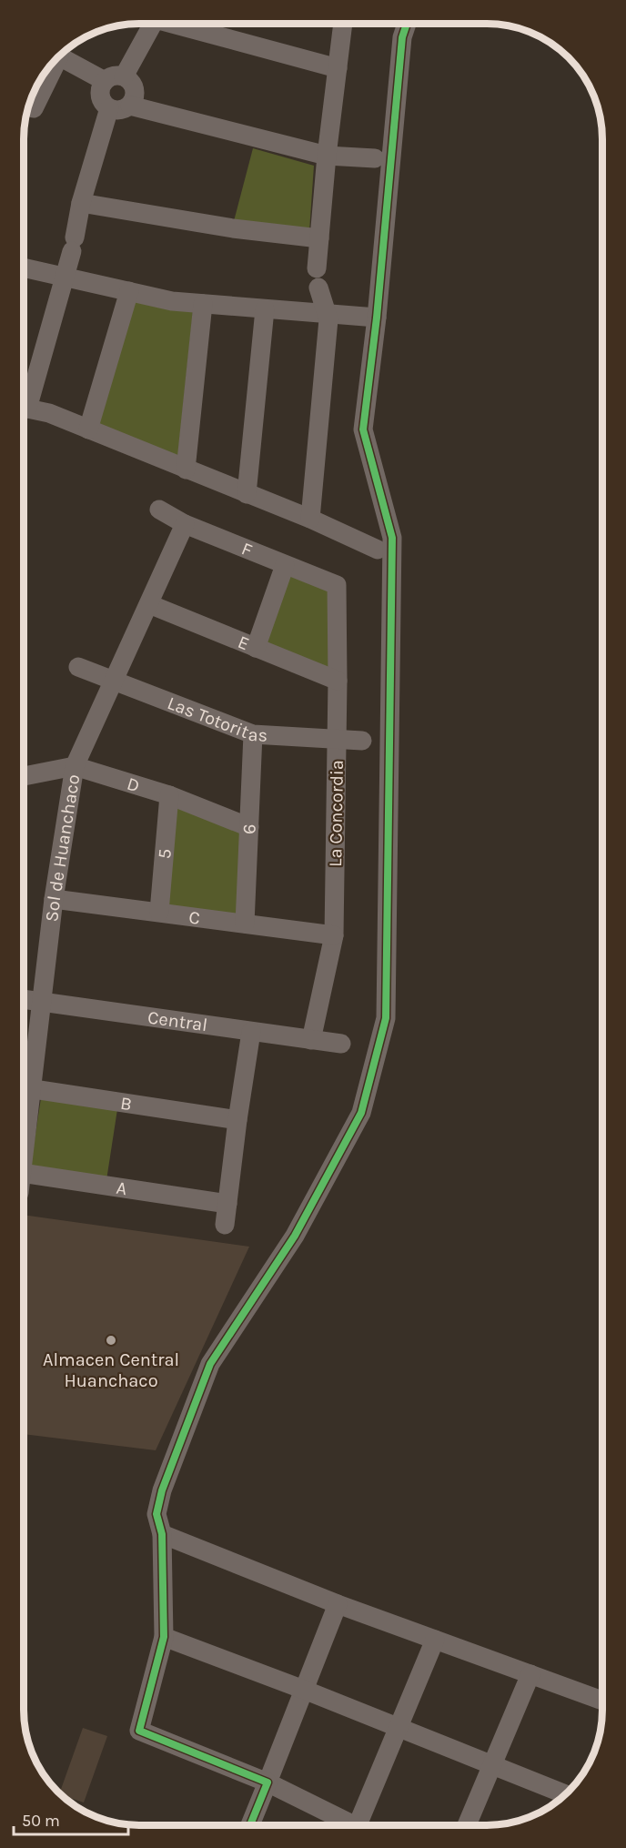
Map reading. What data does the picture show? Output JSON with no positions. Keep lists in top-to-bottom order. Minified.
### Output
{"streets":{"street":["F","E","Las Totoritas","D","La Concordia","6","Sol de Huanchaco","5","C","Central","B","A"]},"crossings":[["F","La Concordia"],["F","Sol de Huanchaco"],["E","La Concordia"],["E","Sol de Huanchaco"],["Las Totoritas","La Concordia"],["Las Totoritas","6"],["Las Totoritas","Sol de Huanchaco"],["D","6"],["D","Sol de Huanchaco"],["D","5"],["La Concordia","C"],["La Concordia","Central"],["6","C"],["Sol de Huanchaco","C"],["Sol de Huanchaco","Central"],["Sol de Huanchaco","B"],["5","C"]],"places":["Almacen Central Huanchaco"],"scale_bar":"50 m"}
